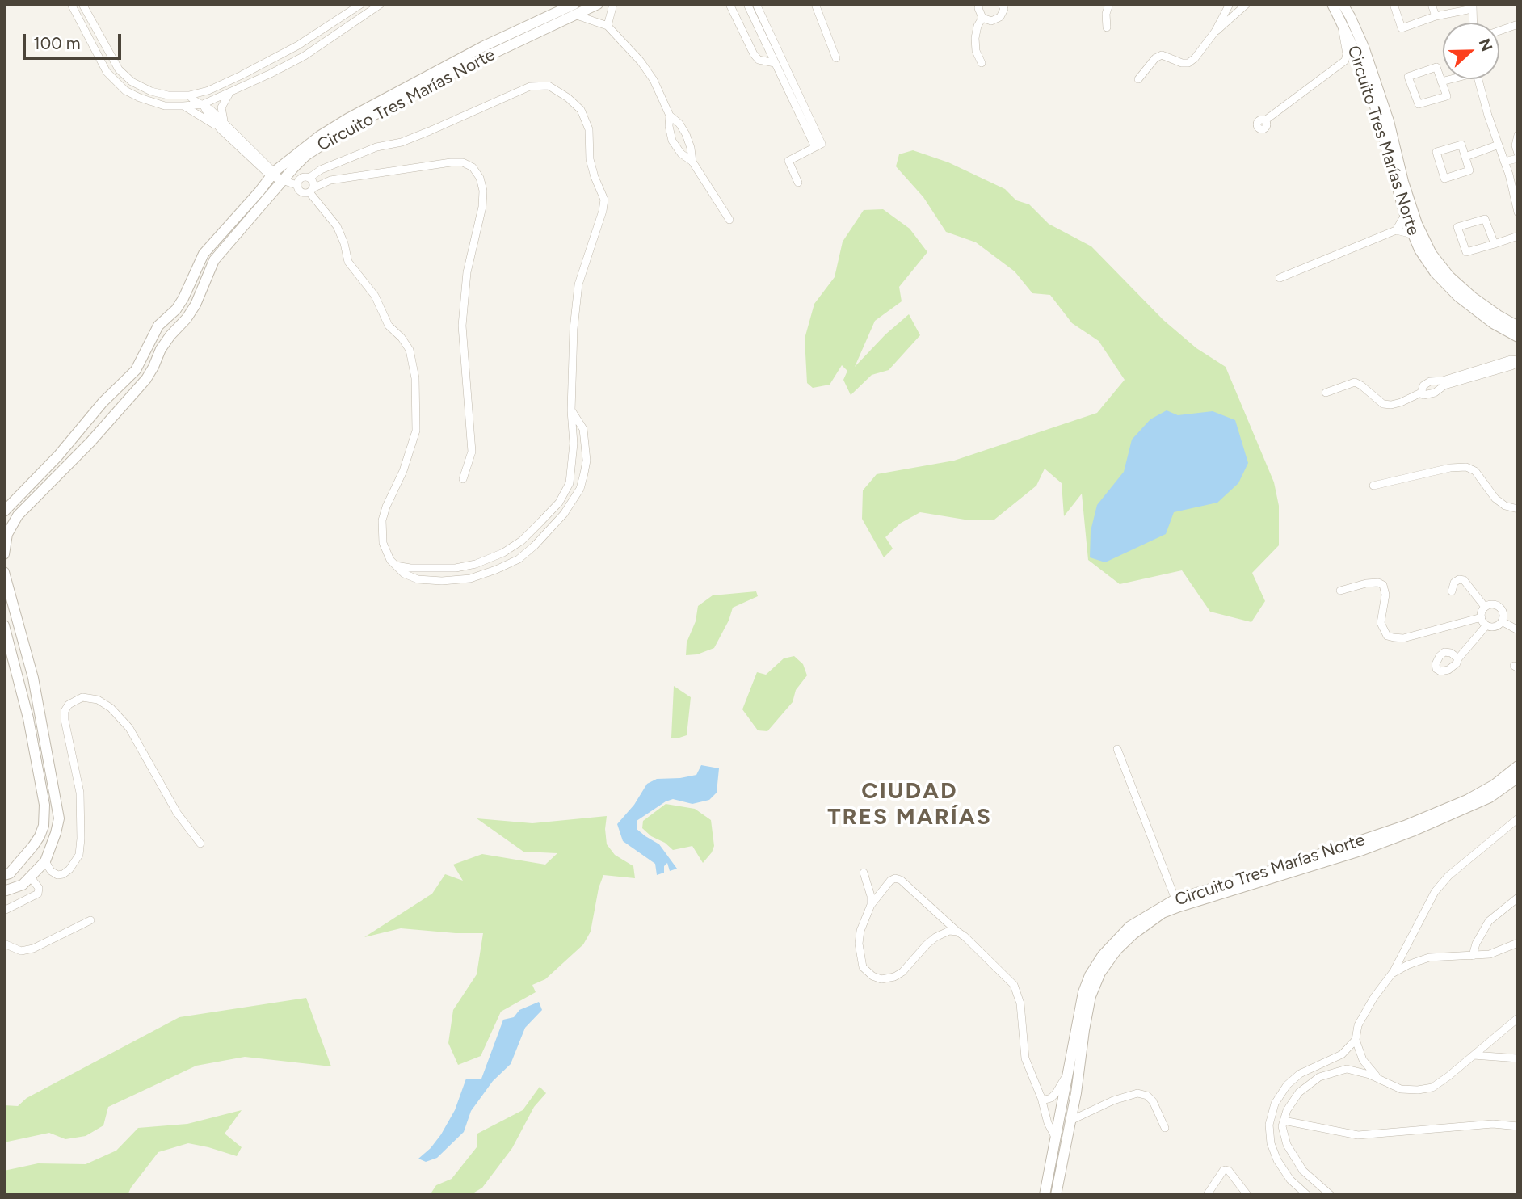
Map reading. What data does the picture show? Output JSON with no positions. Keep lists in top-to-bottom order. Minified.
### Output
{"streets":{"street":["Circuito Tres Marías Norte"]},"districts":["CIUDAD TRES MARÍAS"],"scale_bar":"100 m","north":"right"}
